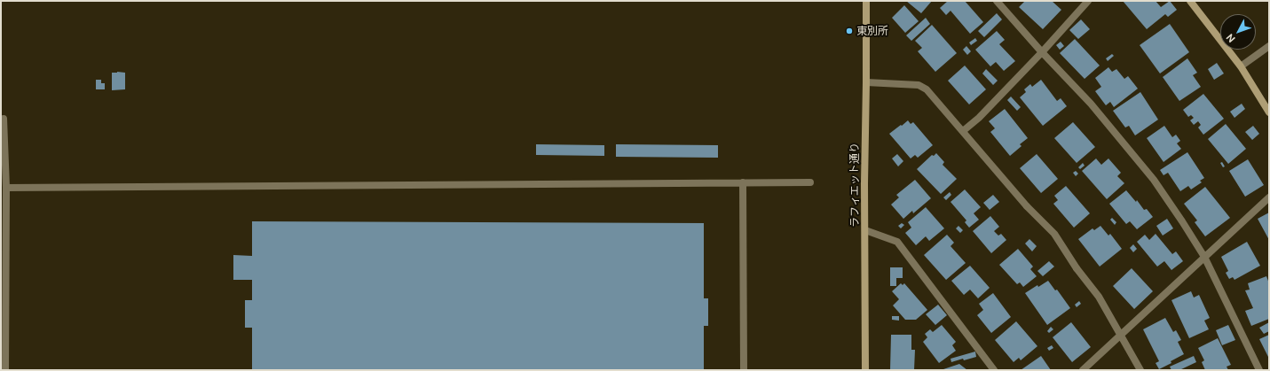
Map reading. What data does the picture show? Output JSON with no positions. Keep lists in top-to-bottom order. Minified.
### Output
{"streets":{"street":["ラフィエット通り"]},"places":["東別所"],"north":"bottom left"}
